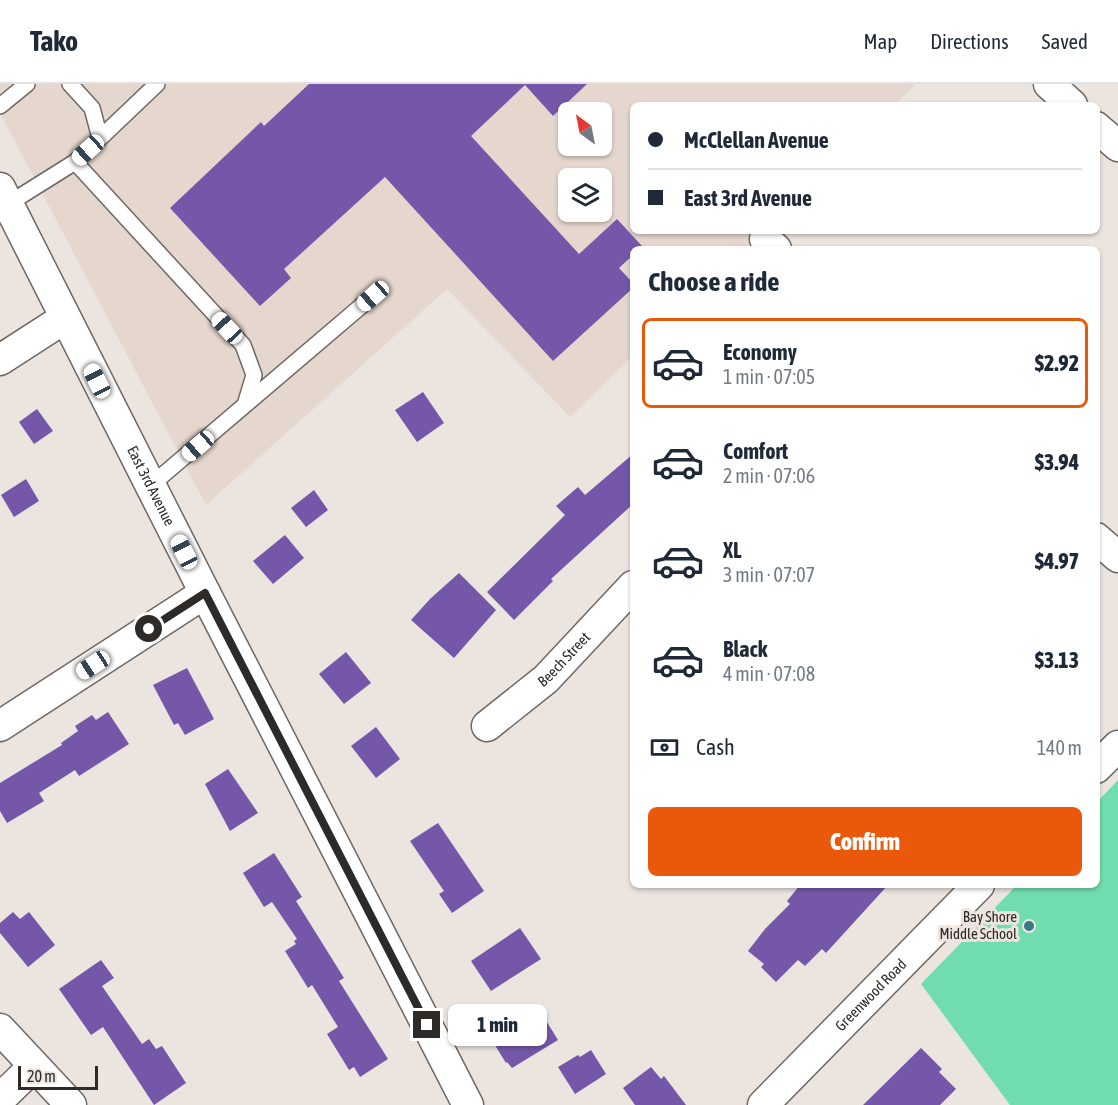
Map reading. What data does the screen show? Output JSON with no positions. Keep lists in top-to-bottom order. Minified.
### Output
{"streets":{"street":["East 3rd Avenue","Beech Street","Greenwood Road"]},"places":["Bay Shore Middle School"],"scale_bar":"20 m","north":"top left","page":{"header":"Tako","nav":["Map","Directions","Saved"],"banner":["McClellan Avenue","East 3rd Avenue"],"heading":"Choose a ride","list":[{"name":"Economy","note":"1 min · 07:05","value":"$2.92"},{"name":"Comfort","note":"2 min · 07:06","value":"$3.94"},{"name":"XL","note":"3 min · 07:07","value":"$4.97"},{"name":"Black","note":"4 min · 07:08","value":"$3.13"}],"pay":["Cash","140 m"],"buttons":"Confirm","bubble":"1 min","scale":"20 m"}}
